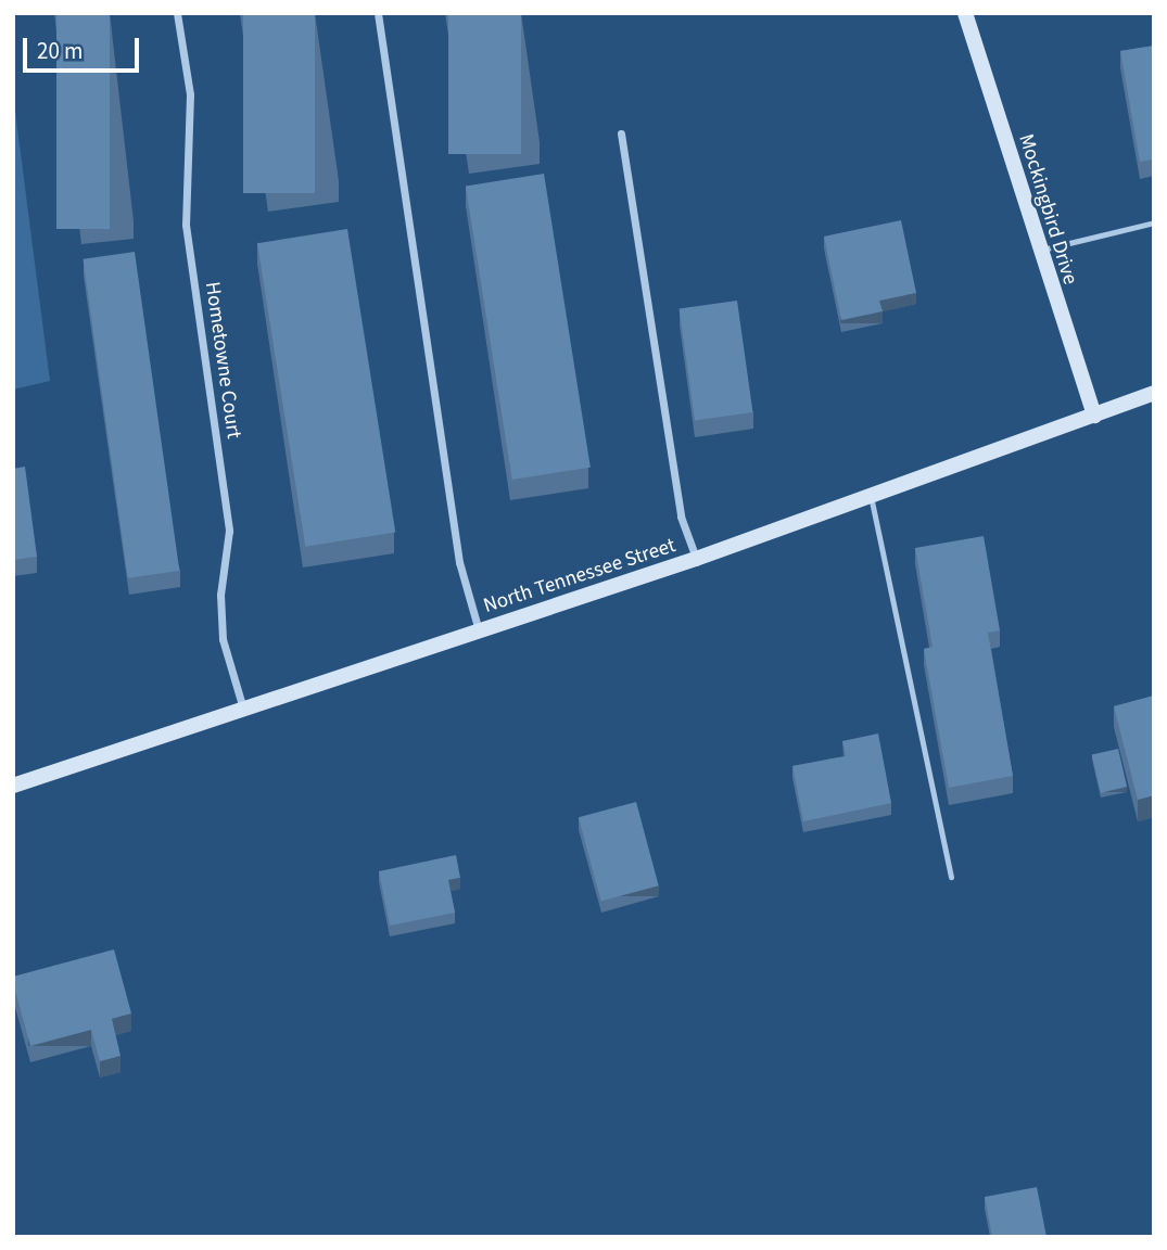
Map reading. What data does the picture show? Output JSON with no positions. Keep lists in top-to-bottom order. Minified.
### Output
{"streets":{"main road":["Mockingbird Drive","North Tennessee Street"],"street":["Hometowne Court"]},"crossings":[["Mockingbird Drive","North Tennessee Street"],["Hometowne Court","North Tennessee Street"]],"scale_bar":"20 m"}
